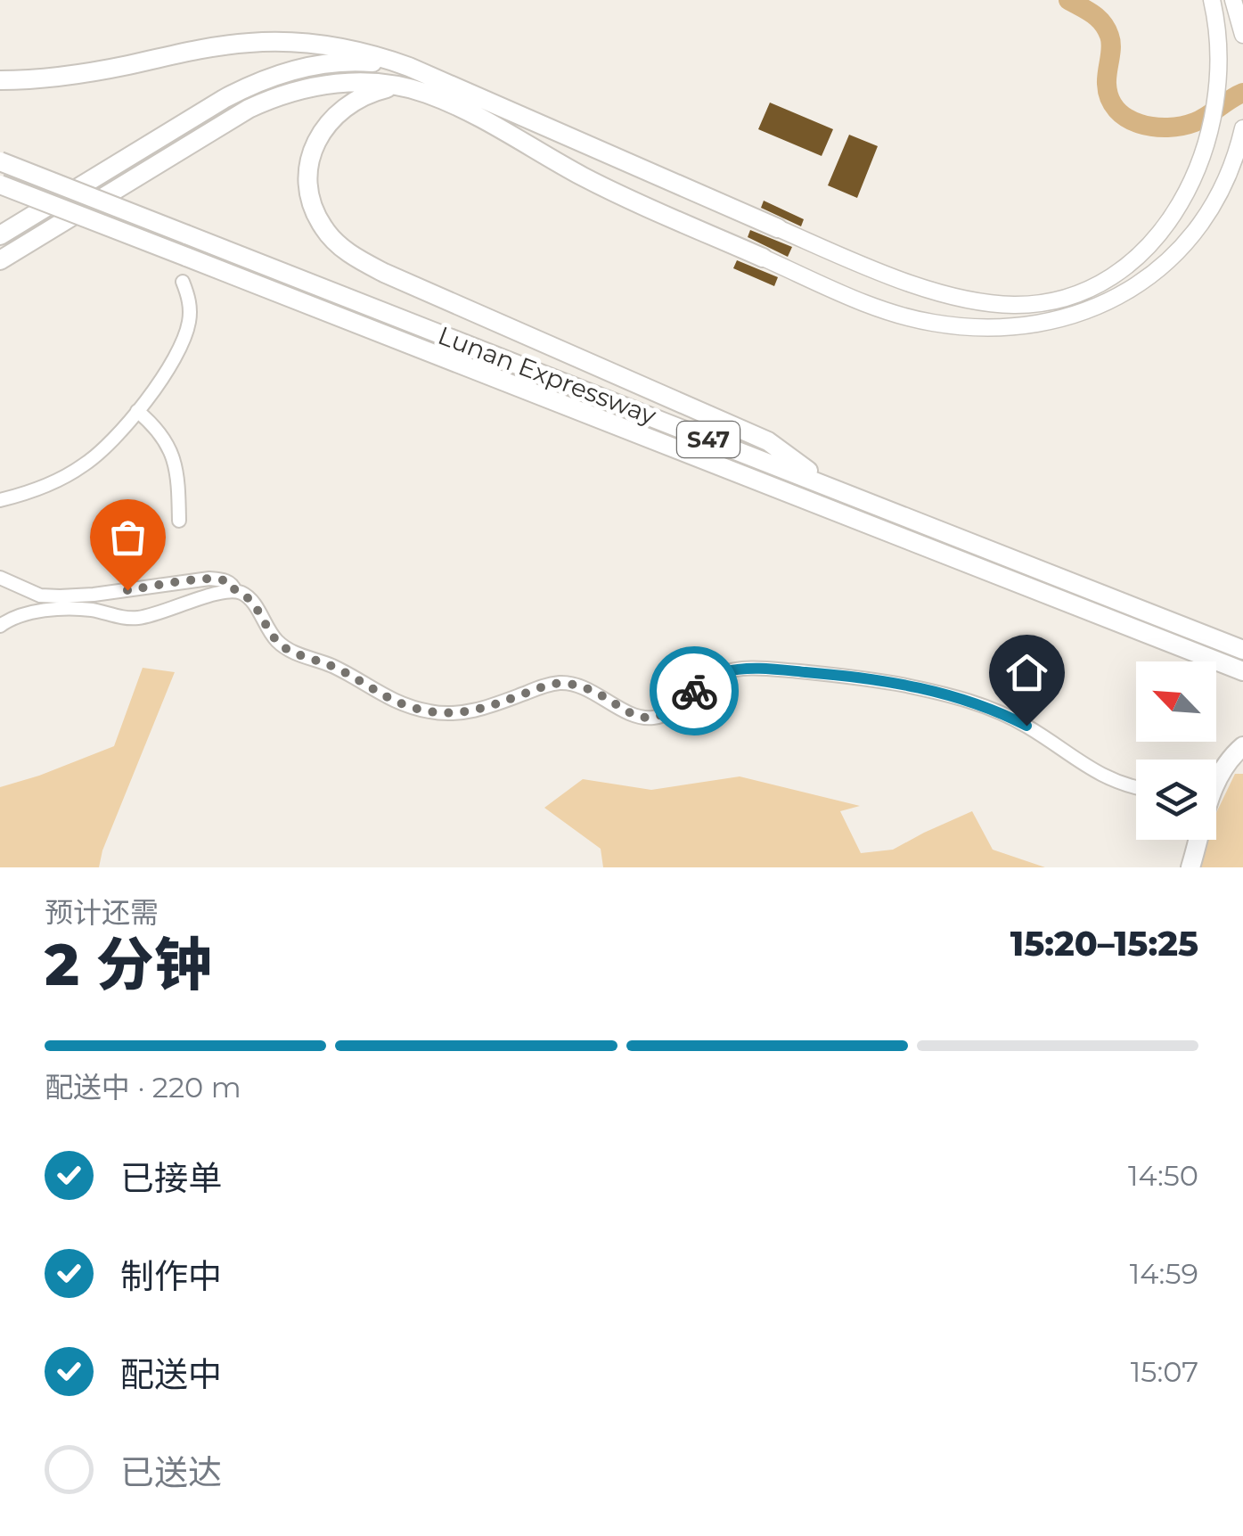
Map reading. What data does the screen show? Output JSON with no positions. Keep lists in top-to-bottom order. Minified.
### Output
{"streets":{"highway":["Lunan Expressway","S47"]},"north":"top left","page":{"heading":["2 分钟","预计还需","15:20–15:25"],"bar":"配送中 · 220 m","list":[["已接单","14:50"],["制作中","14:59"],["配送中","15:07"],"已送达"]}}
